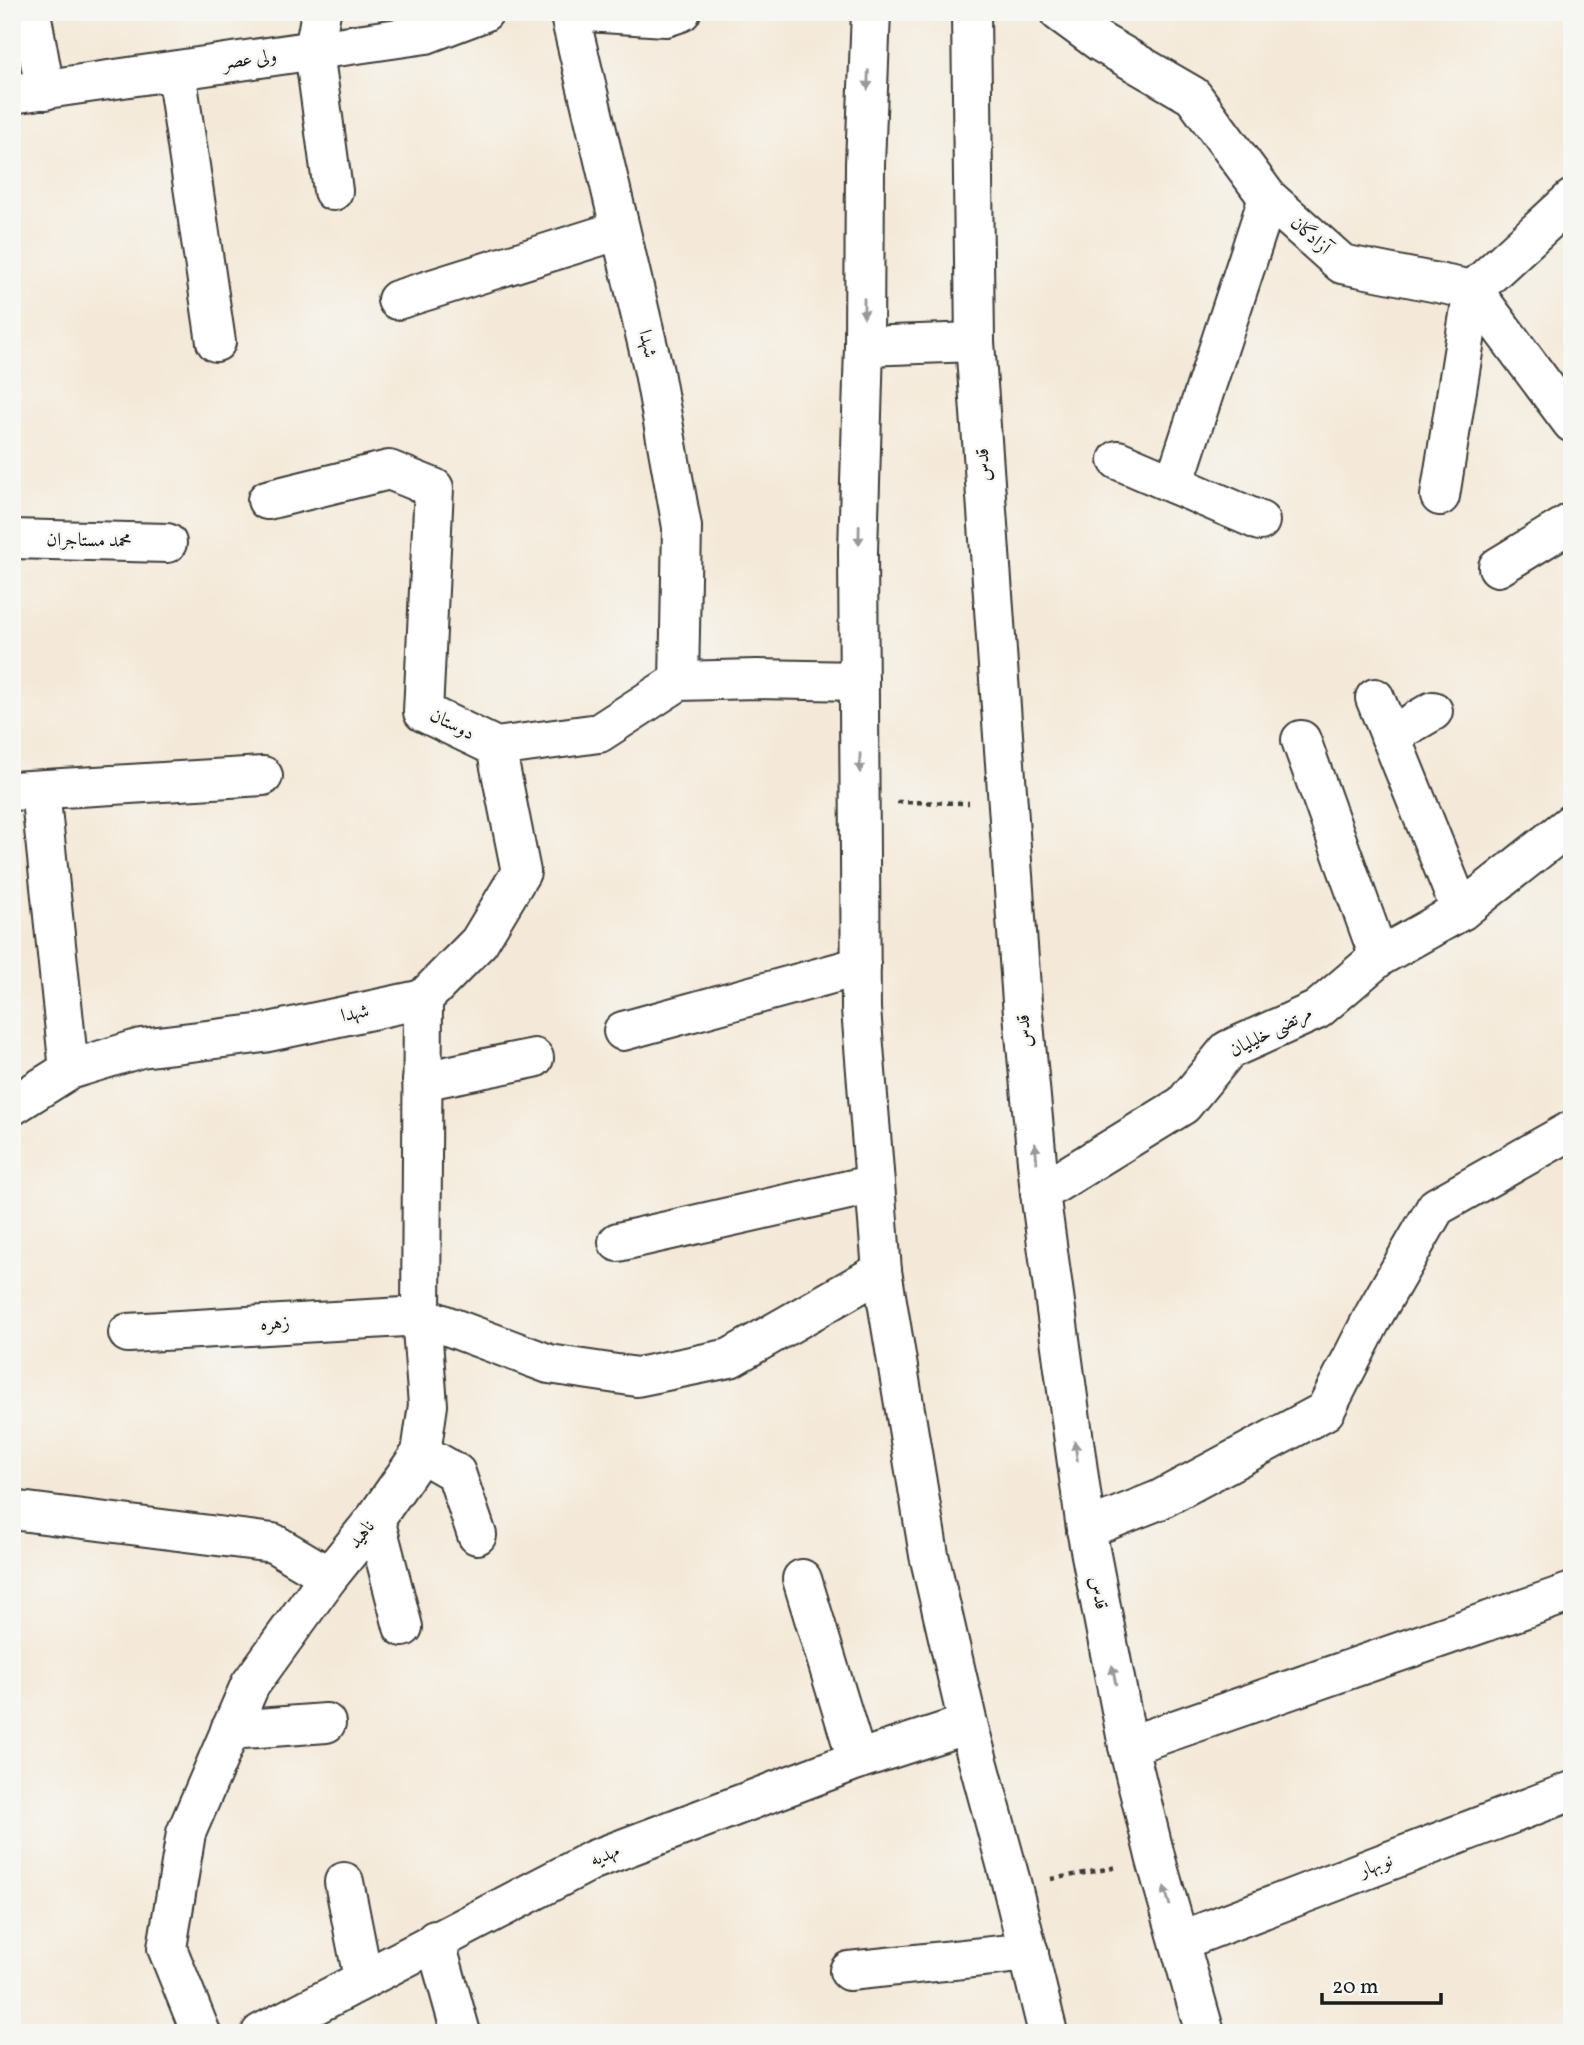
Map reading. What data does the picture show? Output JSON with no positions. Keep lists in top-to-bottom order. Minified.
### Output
{"streets":{"street":["ولی عصر","آزادگان","شهدا","قدس","محمد مستاجران","دوستان","مرتضی خلیلیان","زهره","ناهید","مهدیه","نوبهار"]},"crossings":[["شهدا","دوستان"],["شهدا","ناهید"],["قدس","مرتضی خلیلیان"],["قدس","نوبهار"],["زهره","ناهید"]],"scale_bar":"20 m"}
